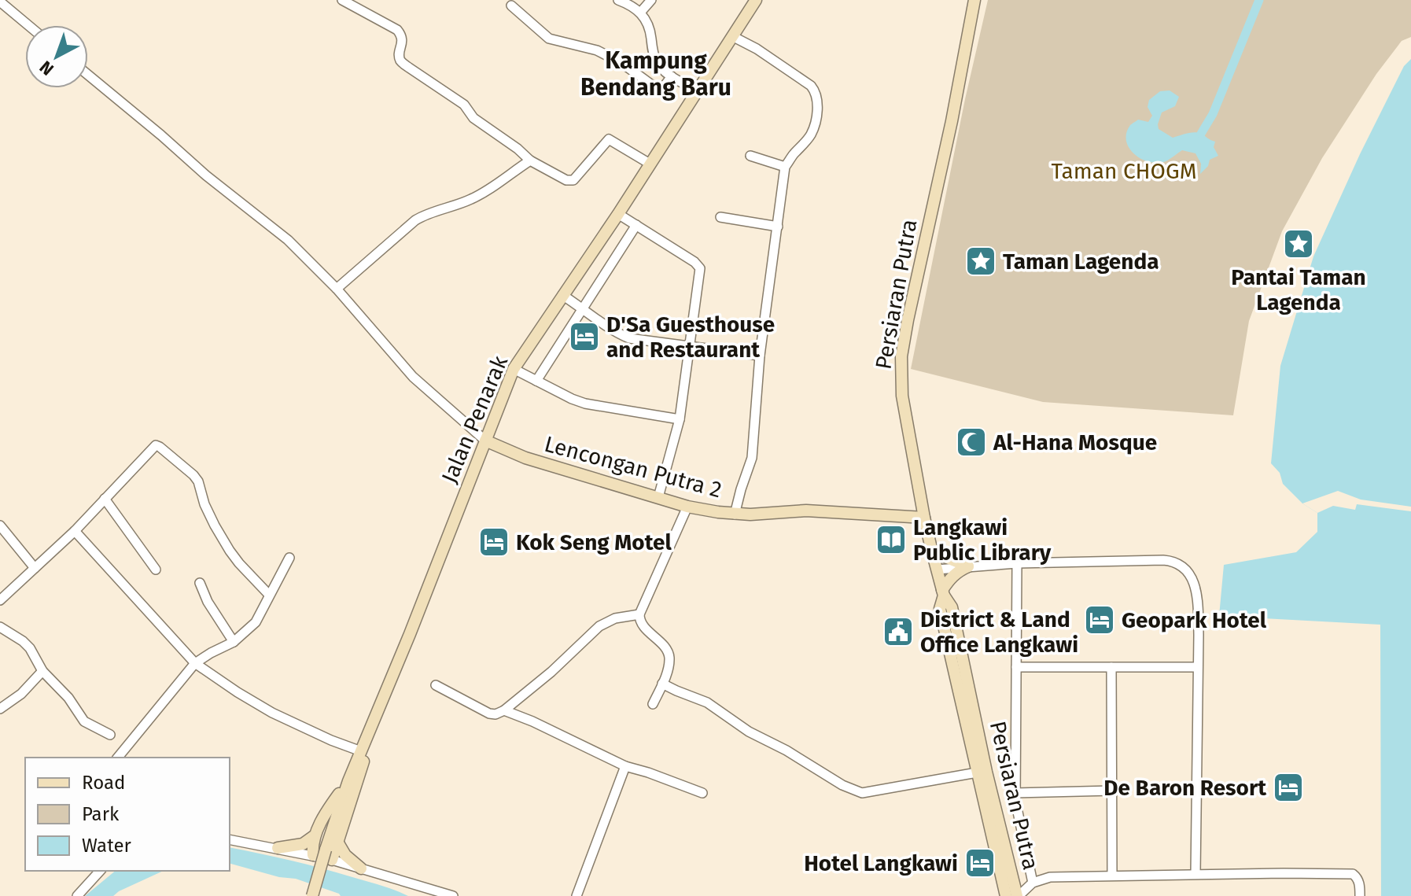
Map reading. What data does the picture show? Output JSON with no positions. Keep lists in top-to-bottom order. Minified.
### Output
{"streets":{"main road":["Persiaran Putra","Jalan Penarak","Lencongan Putra 2"]},"crossings":[["Persiaran Putra","Lencongan Putra 2"],["Jalan Penarak","Lencongan Putra 2"]],"districts":["Kampung Bendang Baru"],"parks":["Taman CHOGM"],"places":{"place":["Pantai Taman Lagenda","Taman Lagenda"],"hotel":["D'Sa Guesthouse and Restaurant","Kok Seng Motel","Geopark Hotel","De Baron Resort","Hotel Langkawi"],"mosque":["Al-Hana Mosque"],"library":["Langkawi Public Library"],"public building":["District & Land Office Langkawi"]},"legend":["Road","Park","Water"],"north":"bottom left"}
